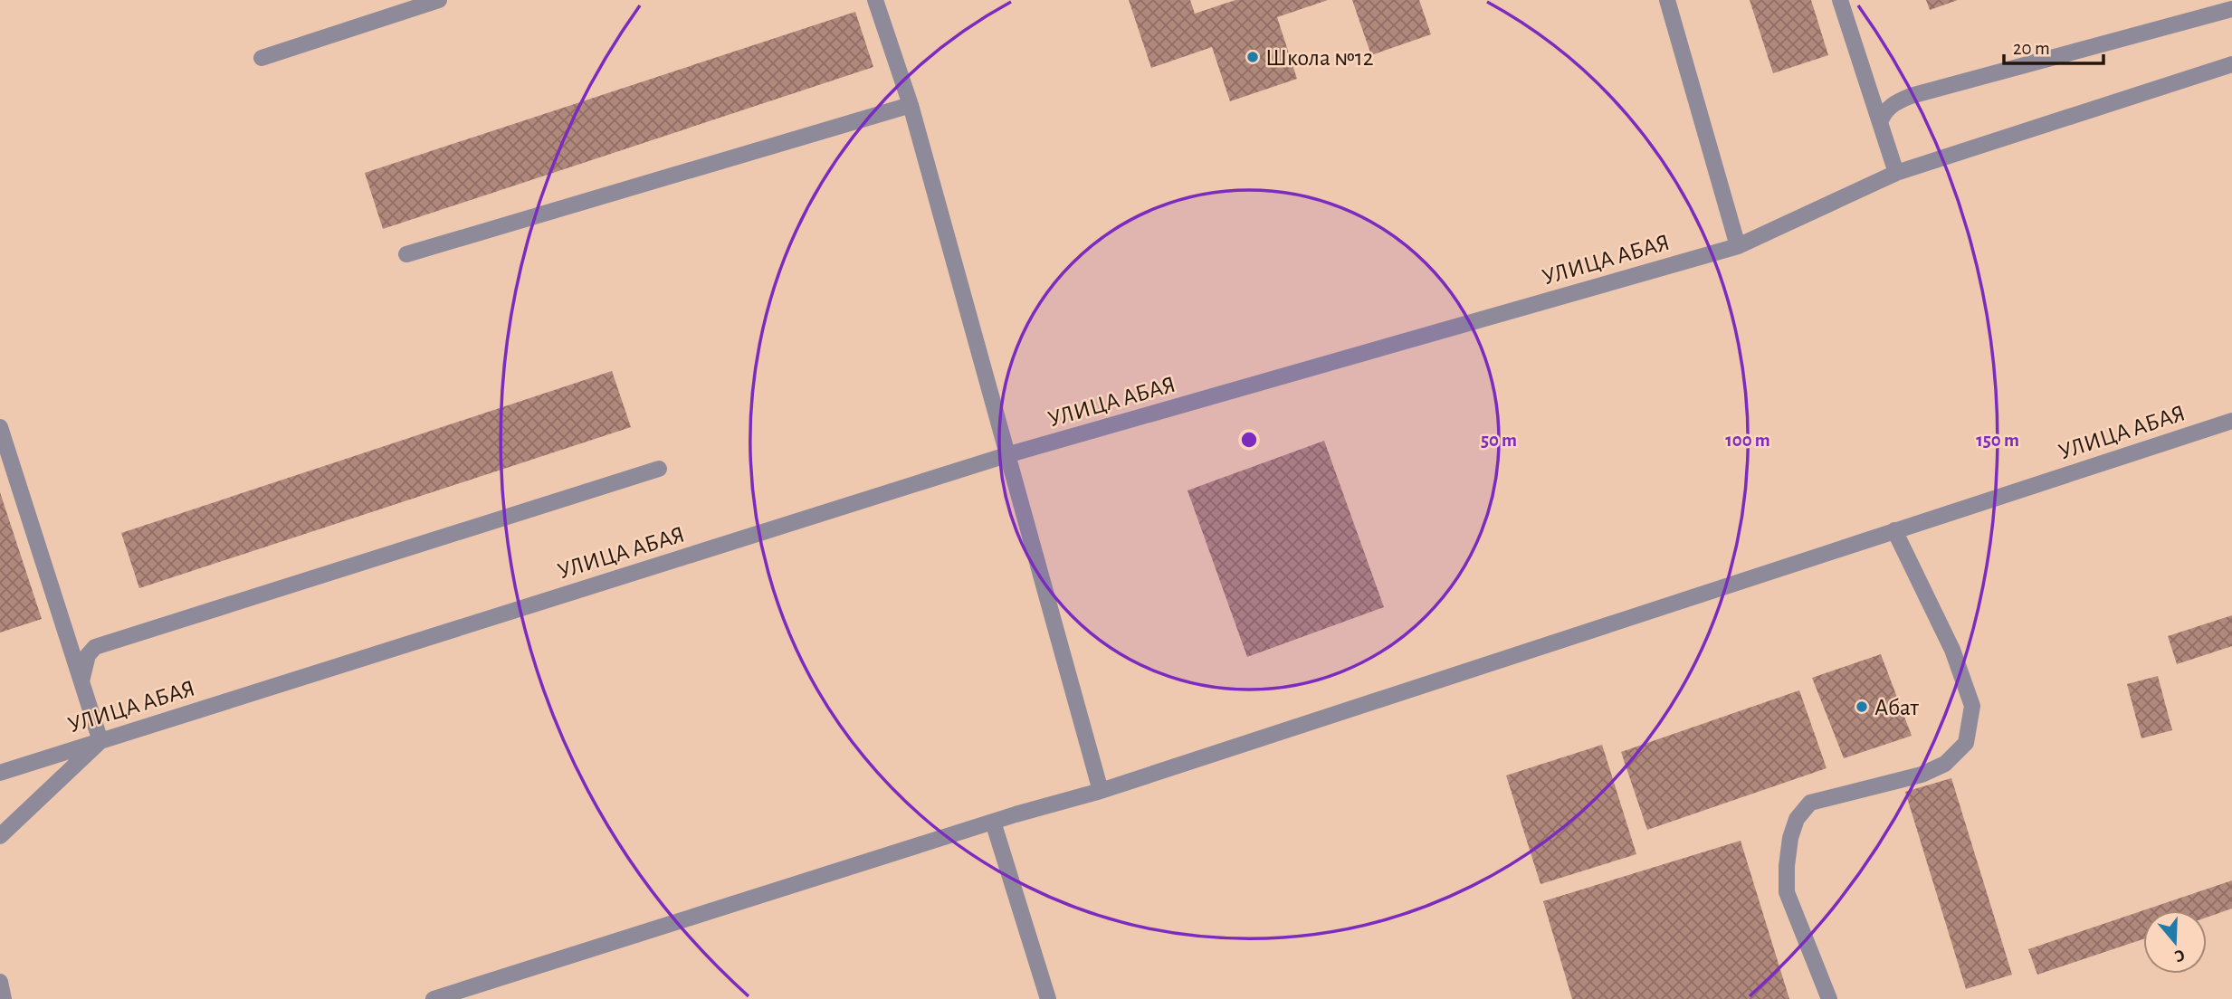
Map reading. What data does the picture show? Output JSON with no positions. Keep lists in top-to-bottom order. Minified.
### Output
{"streets":{"street":["УЛИЦА АБАЯ"]},"places":["Школа №12","Абат"],"scale_bar":"20 m","north":"bottom","rings":["50 m","100 m","150 m"]}
